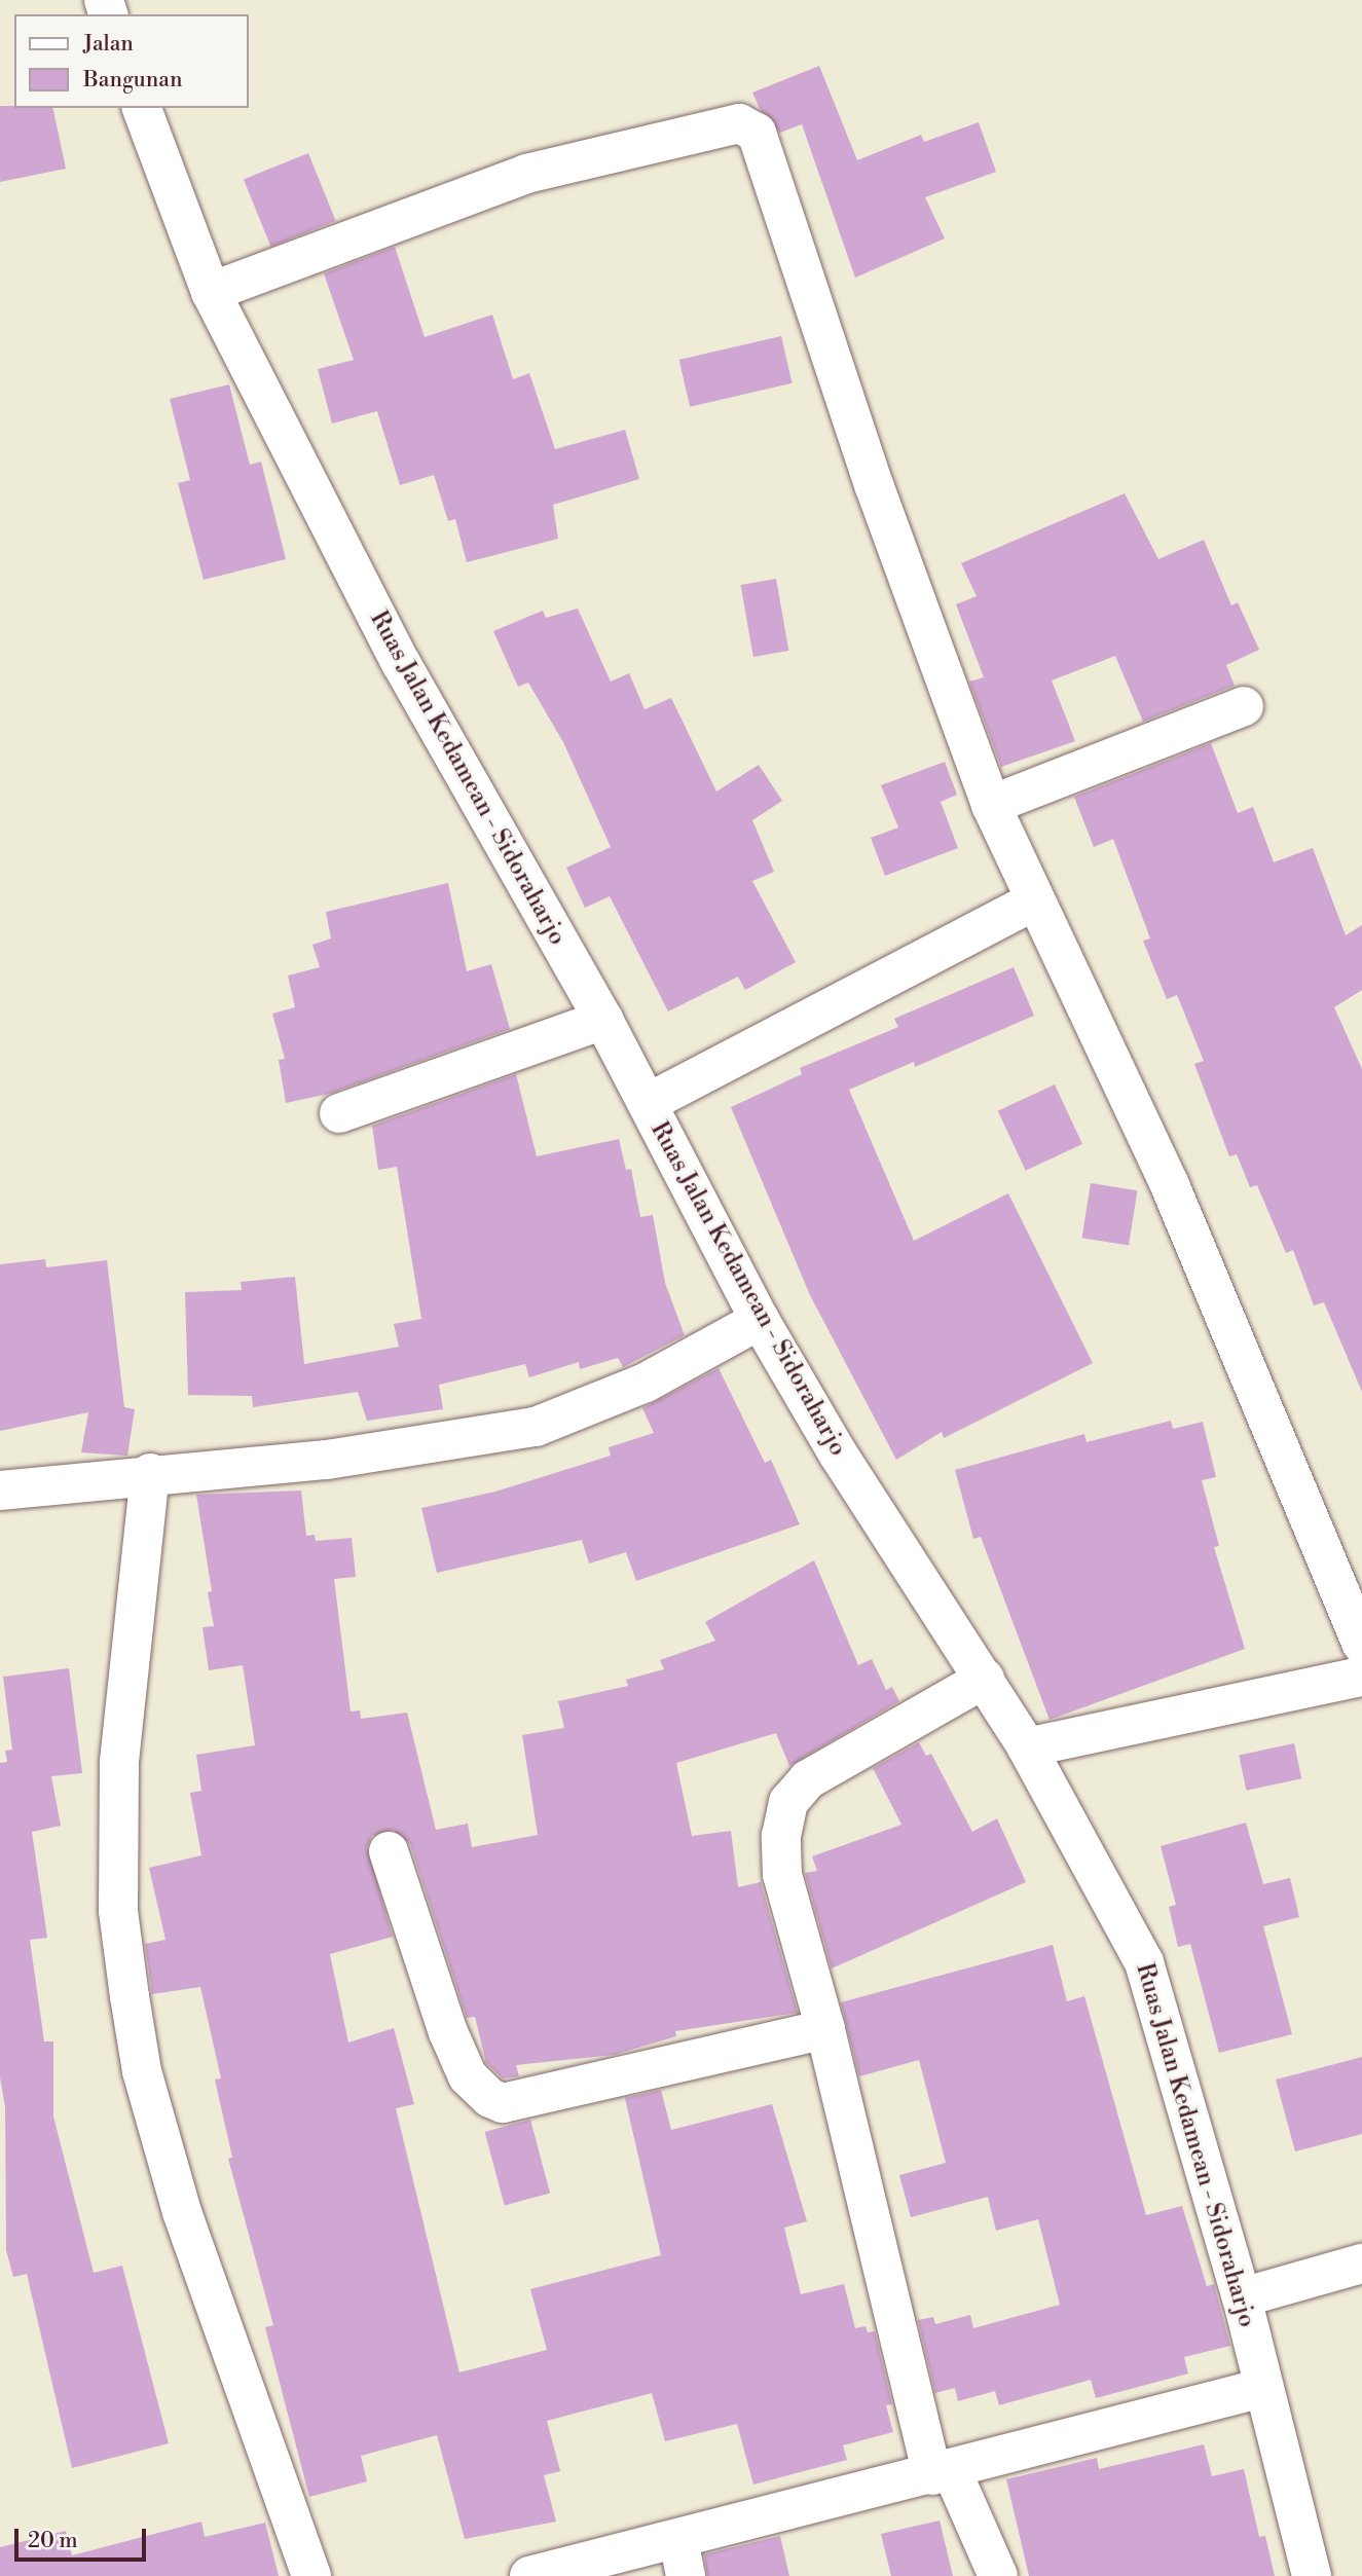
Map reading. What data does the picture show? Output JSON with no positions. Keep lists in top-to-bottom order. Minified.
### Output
{"streets":{"street":["Ruas Jalan Kedamean - Sidoraharjo"]},"legend":["Jalan","Bangunan"],"scale_bar":"20 m"}
